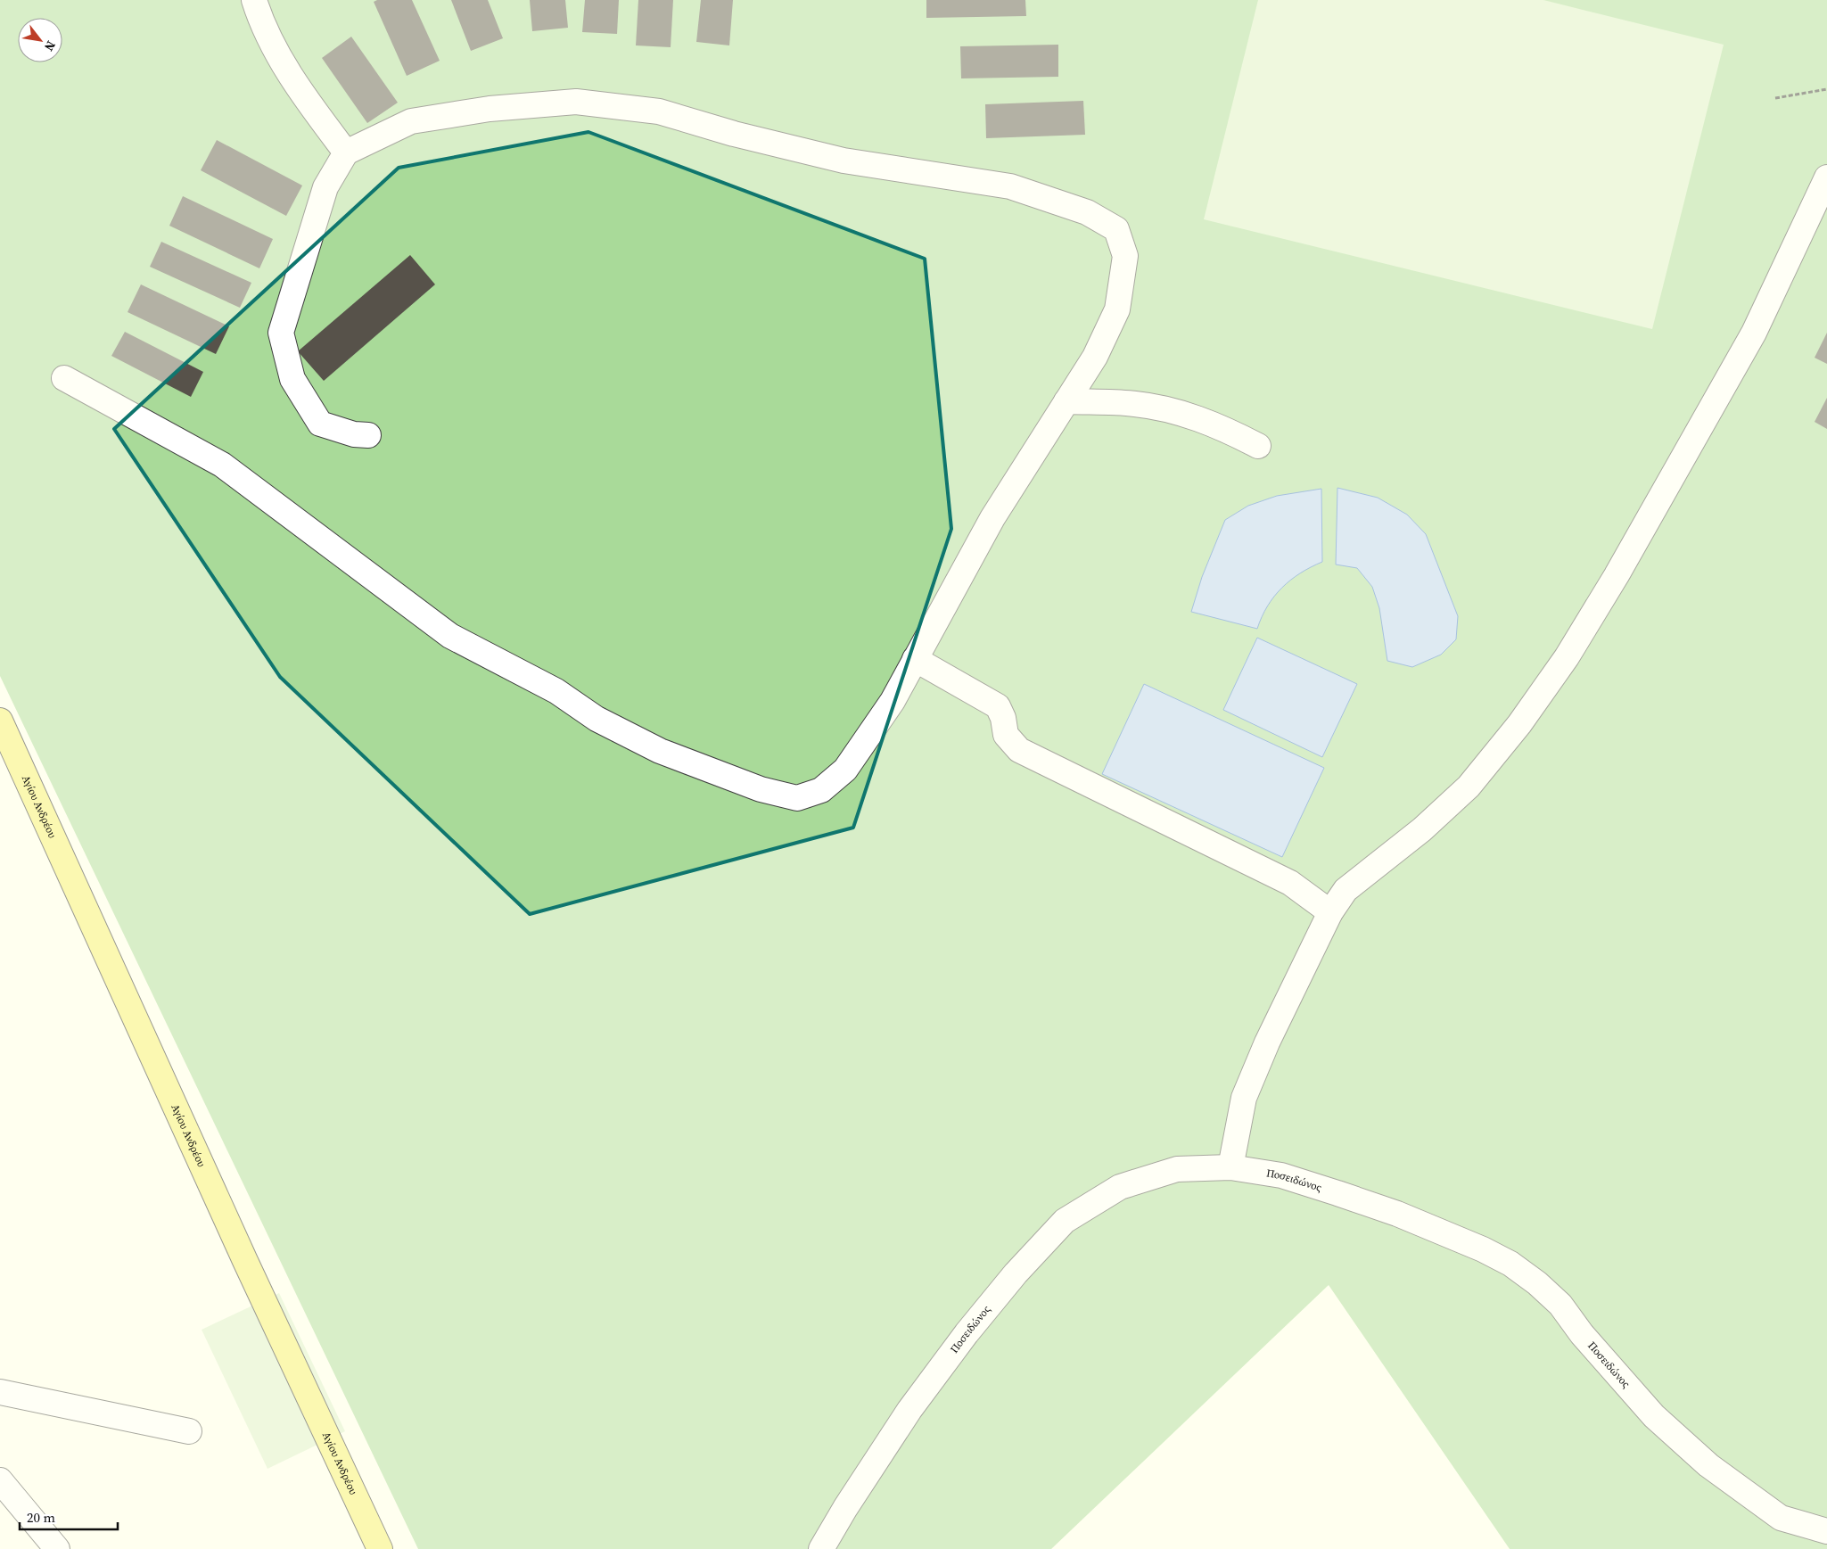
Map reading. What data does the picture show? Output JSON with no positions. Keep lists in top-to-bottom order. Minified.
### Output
{"streets":{"main road":["Αγίου Ανδρέου"],"street":["Ποσειδώνος"]},"scale_bar":"20 m","north":"bottom right"}
